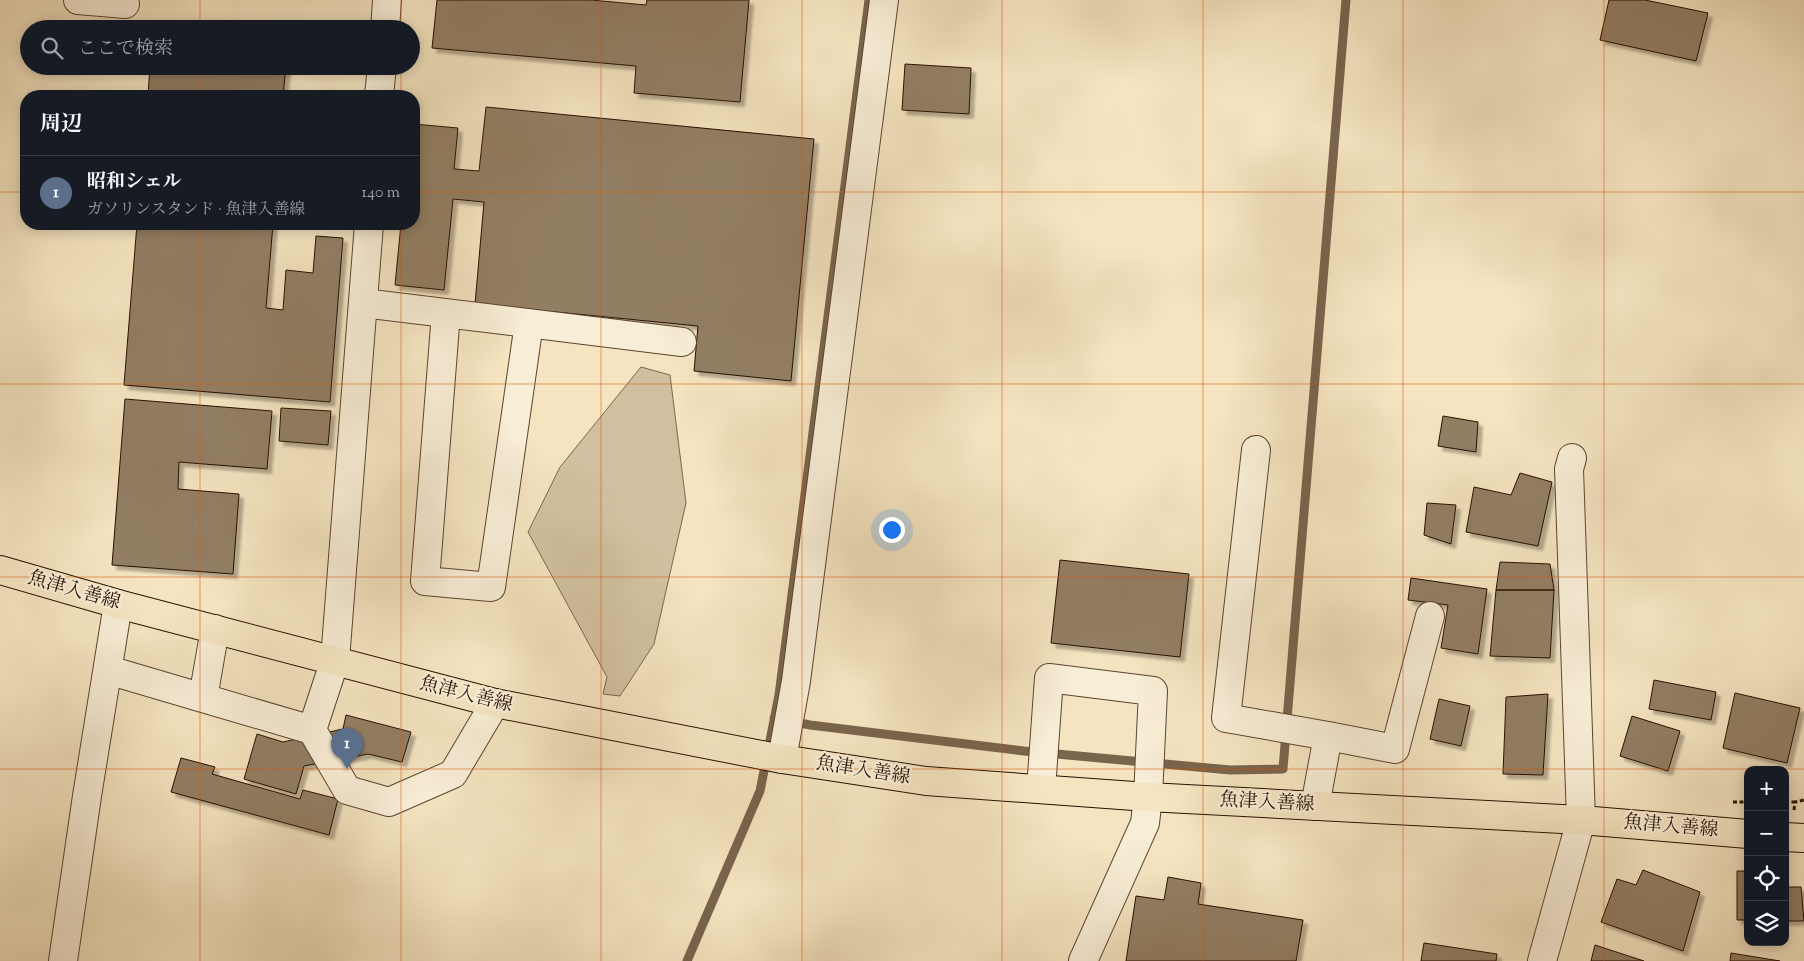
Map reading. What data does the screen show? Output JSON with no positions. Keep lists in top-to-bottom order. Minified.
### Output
{"streets":{"main road":["魚津入善線"]},"page":{"search":"ここで検索","heading":"周辺","list":[{"mark":"1","name":"昭和シェル","note":"ガソリンスタンド · 魚津入善線","value":"140 m"}],"pins":"1","map_buttons":["+","−"]}}
